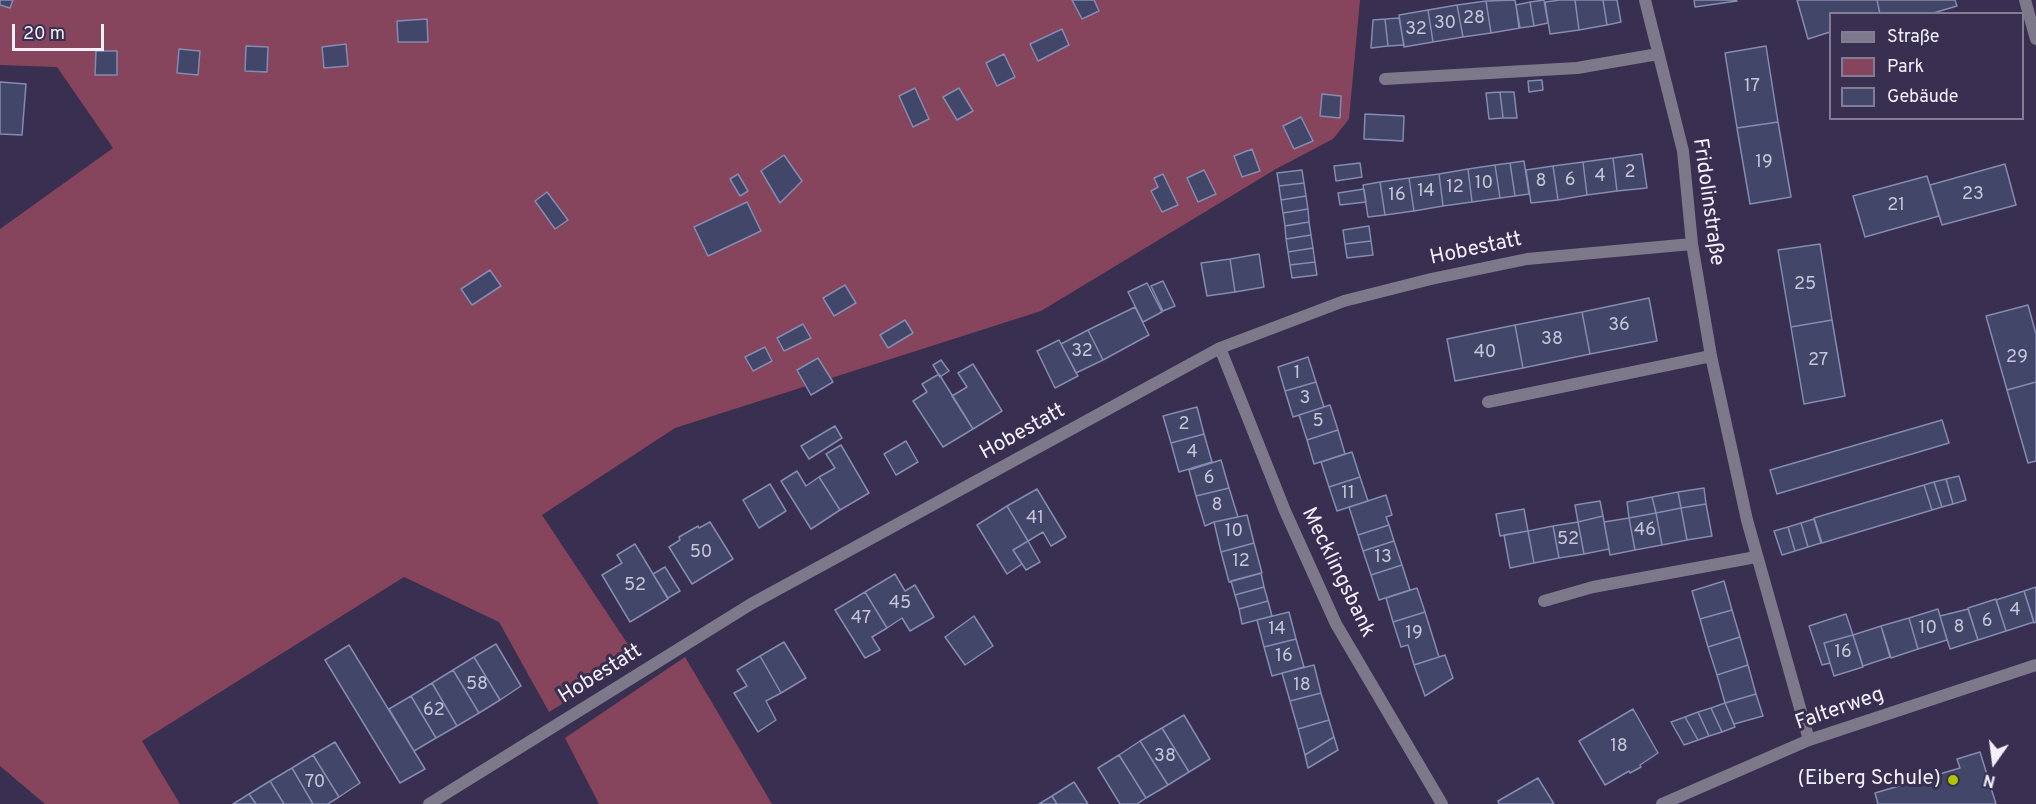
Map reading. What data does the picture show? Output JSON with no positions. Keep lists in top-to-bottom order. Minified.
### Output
{"streets":{"street":["Fridolinstraße","Hobestatt","Mecklingsbank","Falterweg"]},"crossings":[["Fridolinstraße","Hobestatt"],["Fridolinstraße","Falterweg"],["Hobestatt","Mecklingsbank"]],"places":["(Eiberg Schule)"],"house_numbers":["28","30","32","17","19","2","4","6","8","10","12","14","23","16","21","25","36","38","32","40","29","27","1","3","5","2","4","6","11","8","41","46","10","52","50","13","12","52","45","4","47","6","8","10","14","19","16","16","58","18","62","18","38","70"],"legend":["Straße","Park","Gebäude"],"scale_bar":"20 m","north":"bottom"}
